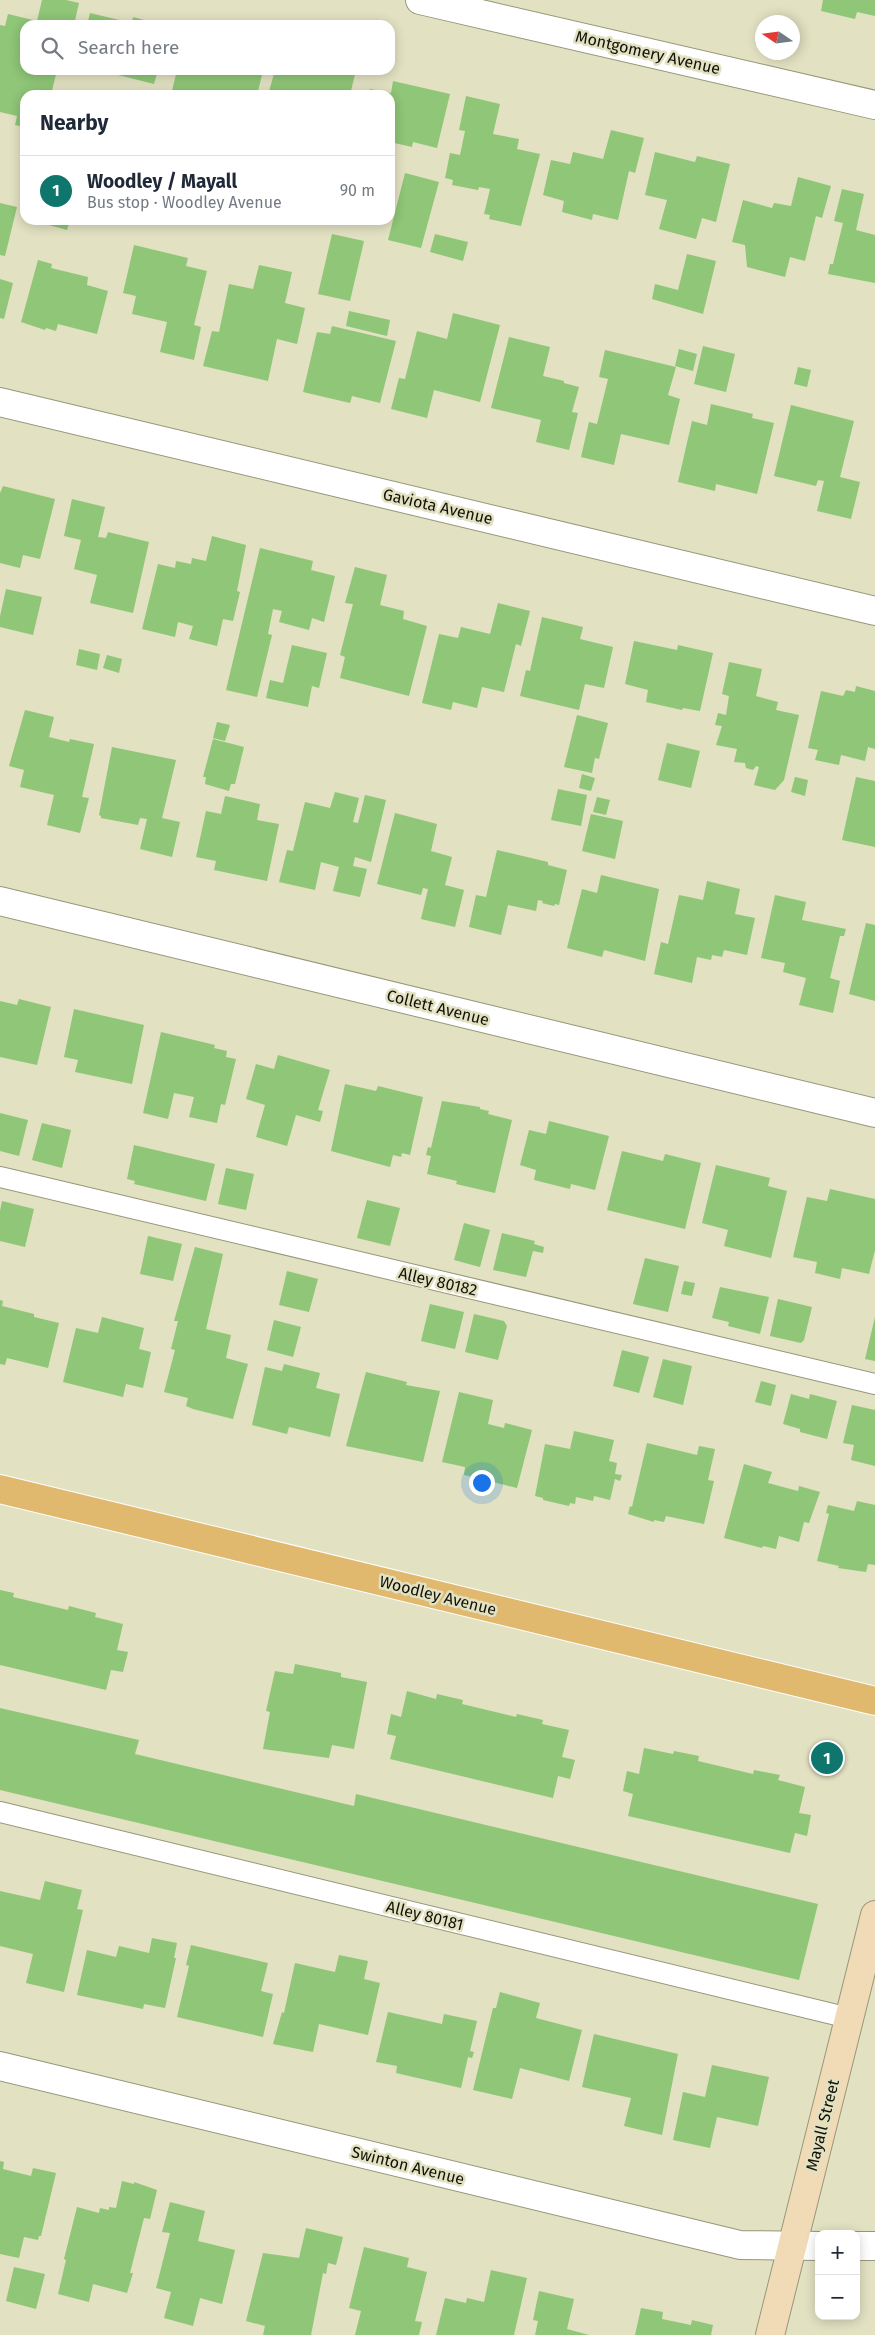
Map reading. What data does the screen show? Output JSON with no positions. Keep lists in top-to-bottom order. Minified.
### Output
{"streets":{"main road":["Woodley Avenue"],"street":["Montgomery Avenue","Gaviota Avenue","Collett Avenue","Mayall Street","Swinton Avenue"],"lane":["Alley 80182","Alley 80181"]},"crossings":[["Alley 80181","Mayall Street"],["Mayall Street","Swinton Avenue"]],"north":"left","page":{"search":"Search here","heading":"Nearby","list":[{"mark":"1","name":"Woodley / Mayall","note":"Bus stop · Woodley Avenue","value":"90 m"}],"pins":"1","map_buttons":["+","−"]}}
